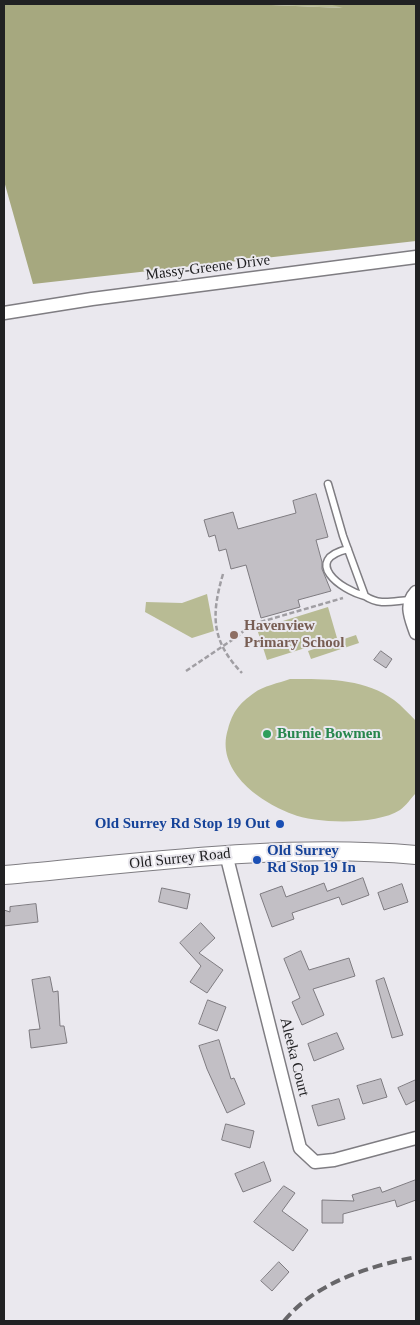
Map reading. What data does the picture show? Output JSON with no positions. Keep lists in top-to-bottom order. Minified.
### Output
{"streets":{"main road":["Old Surrey Road"],"street":["Massy-Greene Drive","Aleeka Court"]},"crossings":[["Old Surrey Road","Aleeka Court"]],"places":["Havenview Primary School","Burnie Bowmen","Old Surrey Rd Stop 19 Out","Old Surrey Rd Stop 19 In"]}
